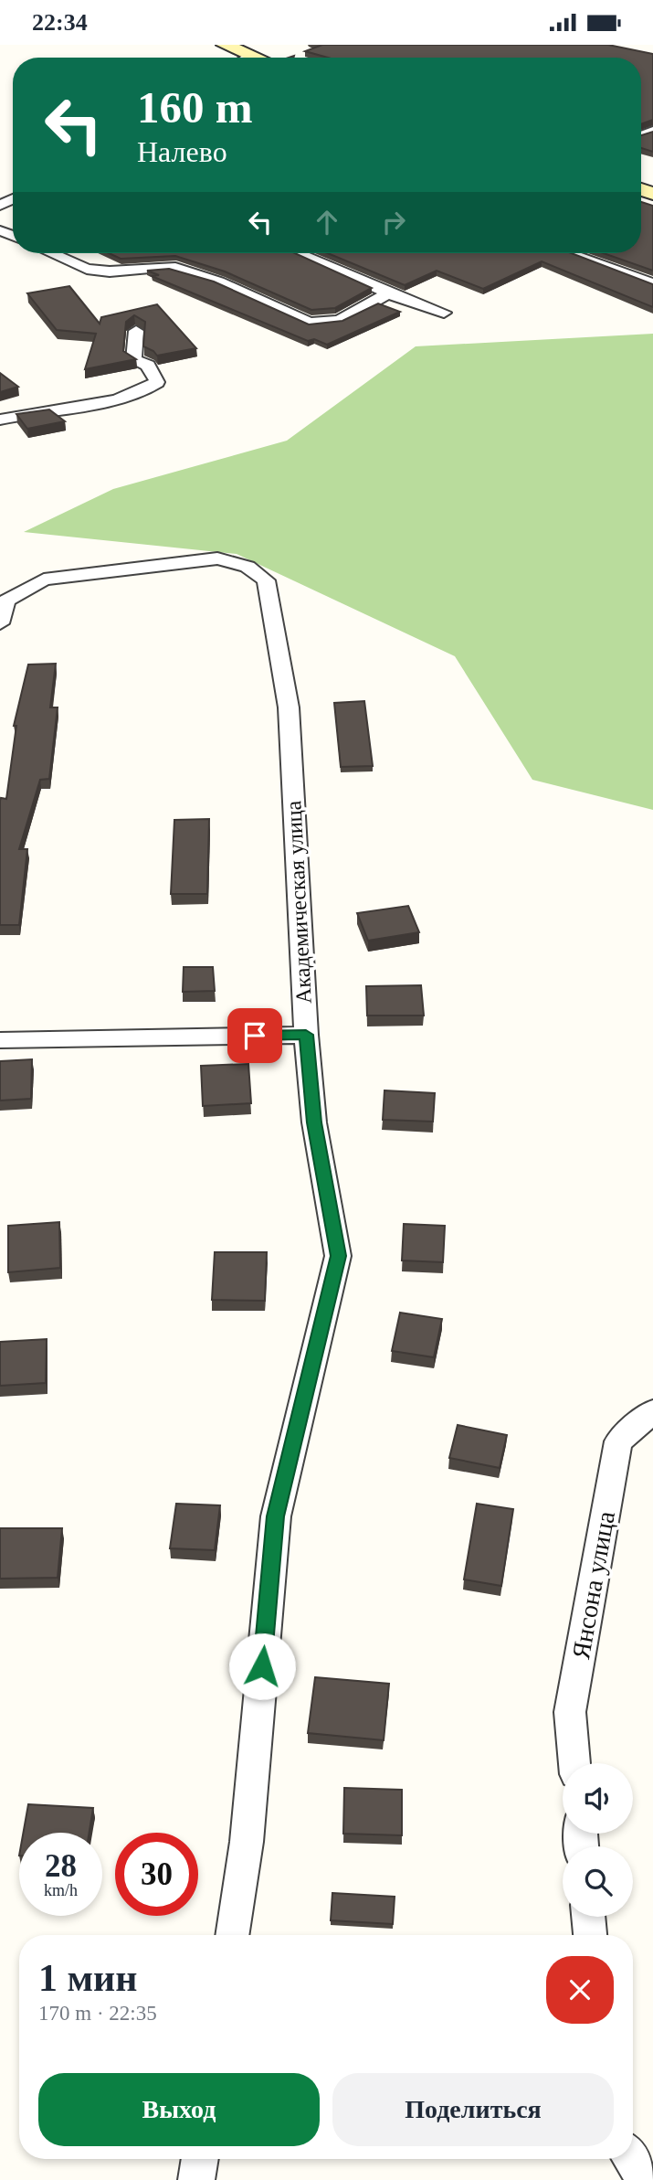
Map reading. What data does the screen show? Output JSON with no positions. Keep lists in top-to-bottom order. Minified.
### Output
{"streets":{"street":["Академическая улица","Янсона улица"]},"page":{"status":"22:34","turn":["160 m","Налево"],"speed":"28 km/h","limit":"30","heading":["1 мин","170 m · 22:35"],"buttons":["Выход","Поделиться"]}}
